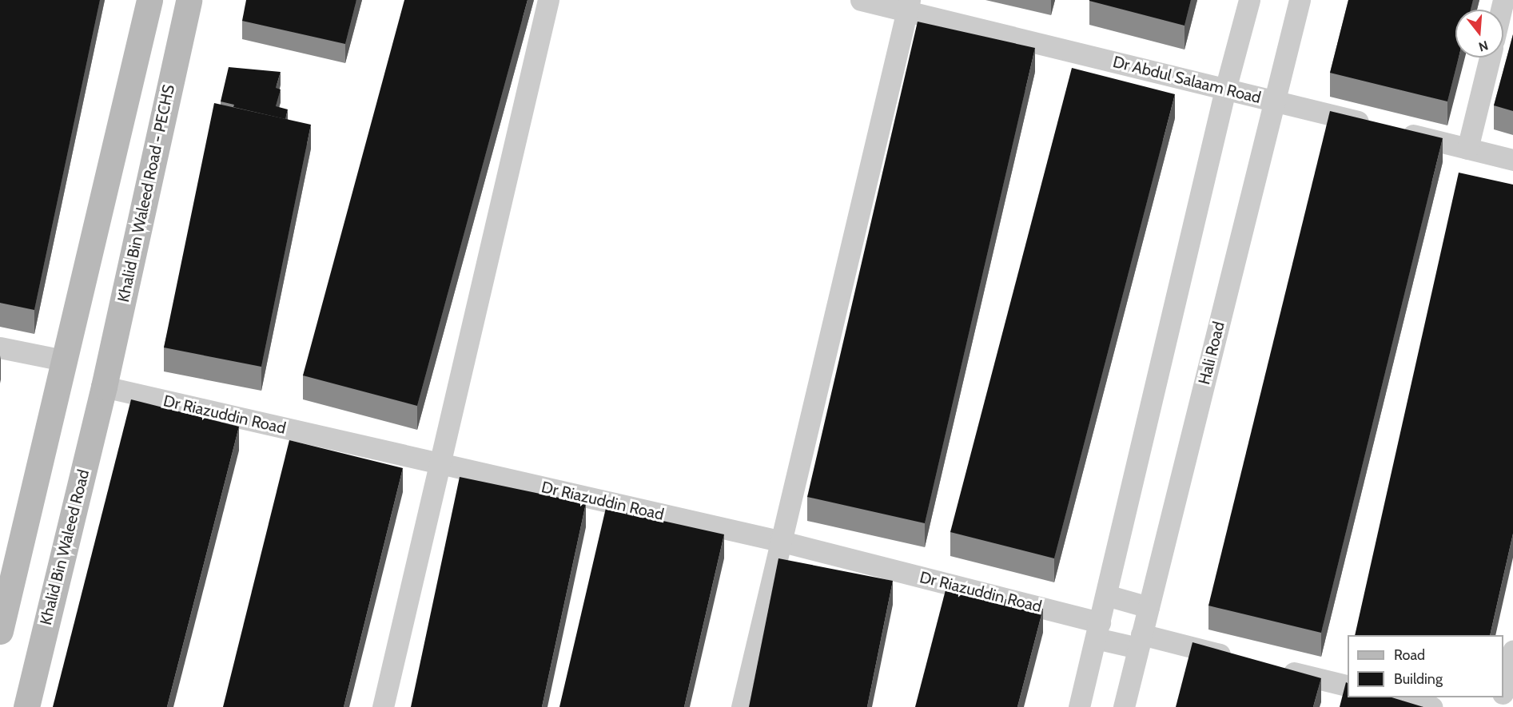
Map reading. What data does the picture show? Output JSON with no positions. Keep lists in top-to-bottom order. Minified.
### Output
{"streets":{"main road":["Khalid Bin Waleed Road - PECHS","Khalid Bin Waleed Road"],"street":["Dr Abdul Salaam Road","Hali Road","Dr Riazuddin Road"]},"crossings":[["Dr Abdul Salaam Road","Hali Road"],["Khalid Bin Waleed Road - PECHS","Dr Riazuddin Road"],["Khalid Bin Waleed Road - PECHS","Khalid Bin Waleed Road"],["Hali Road","Dr Riazuddin Road"],["Dr Riazuddin Road","Khalid Bin Waleed Road"]],"legend":["Road","Building"],"north":"bottom"}
